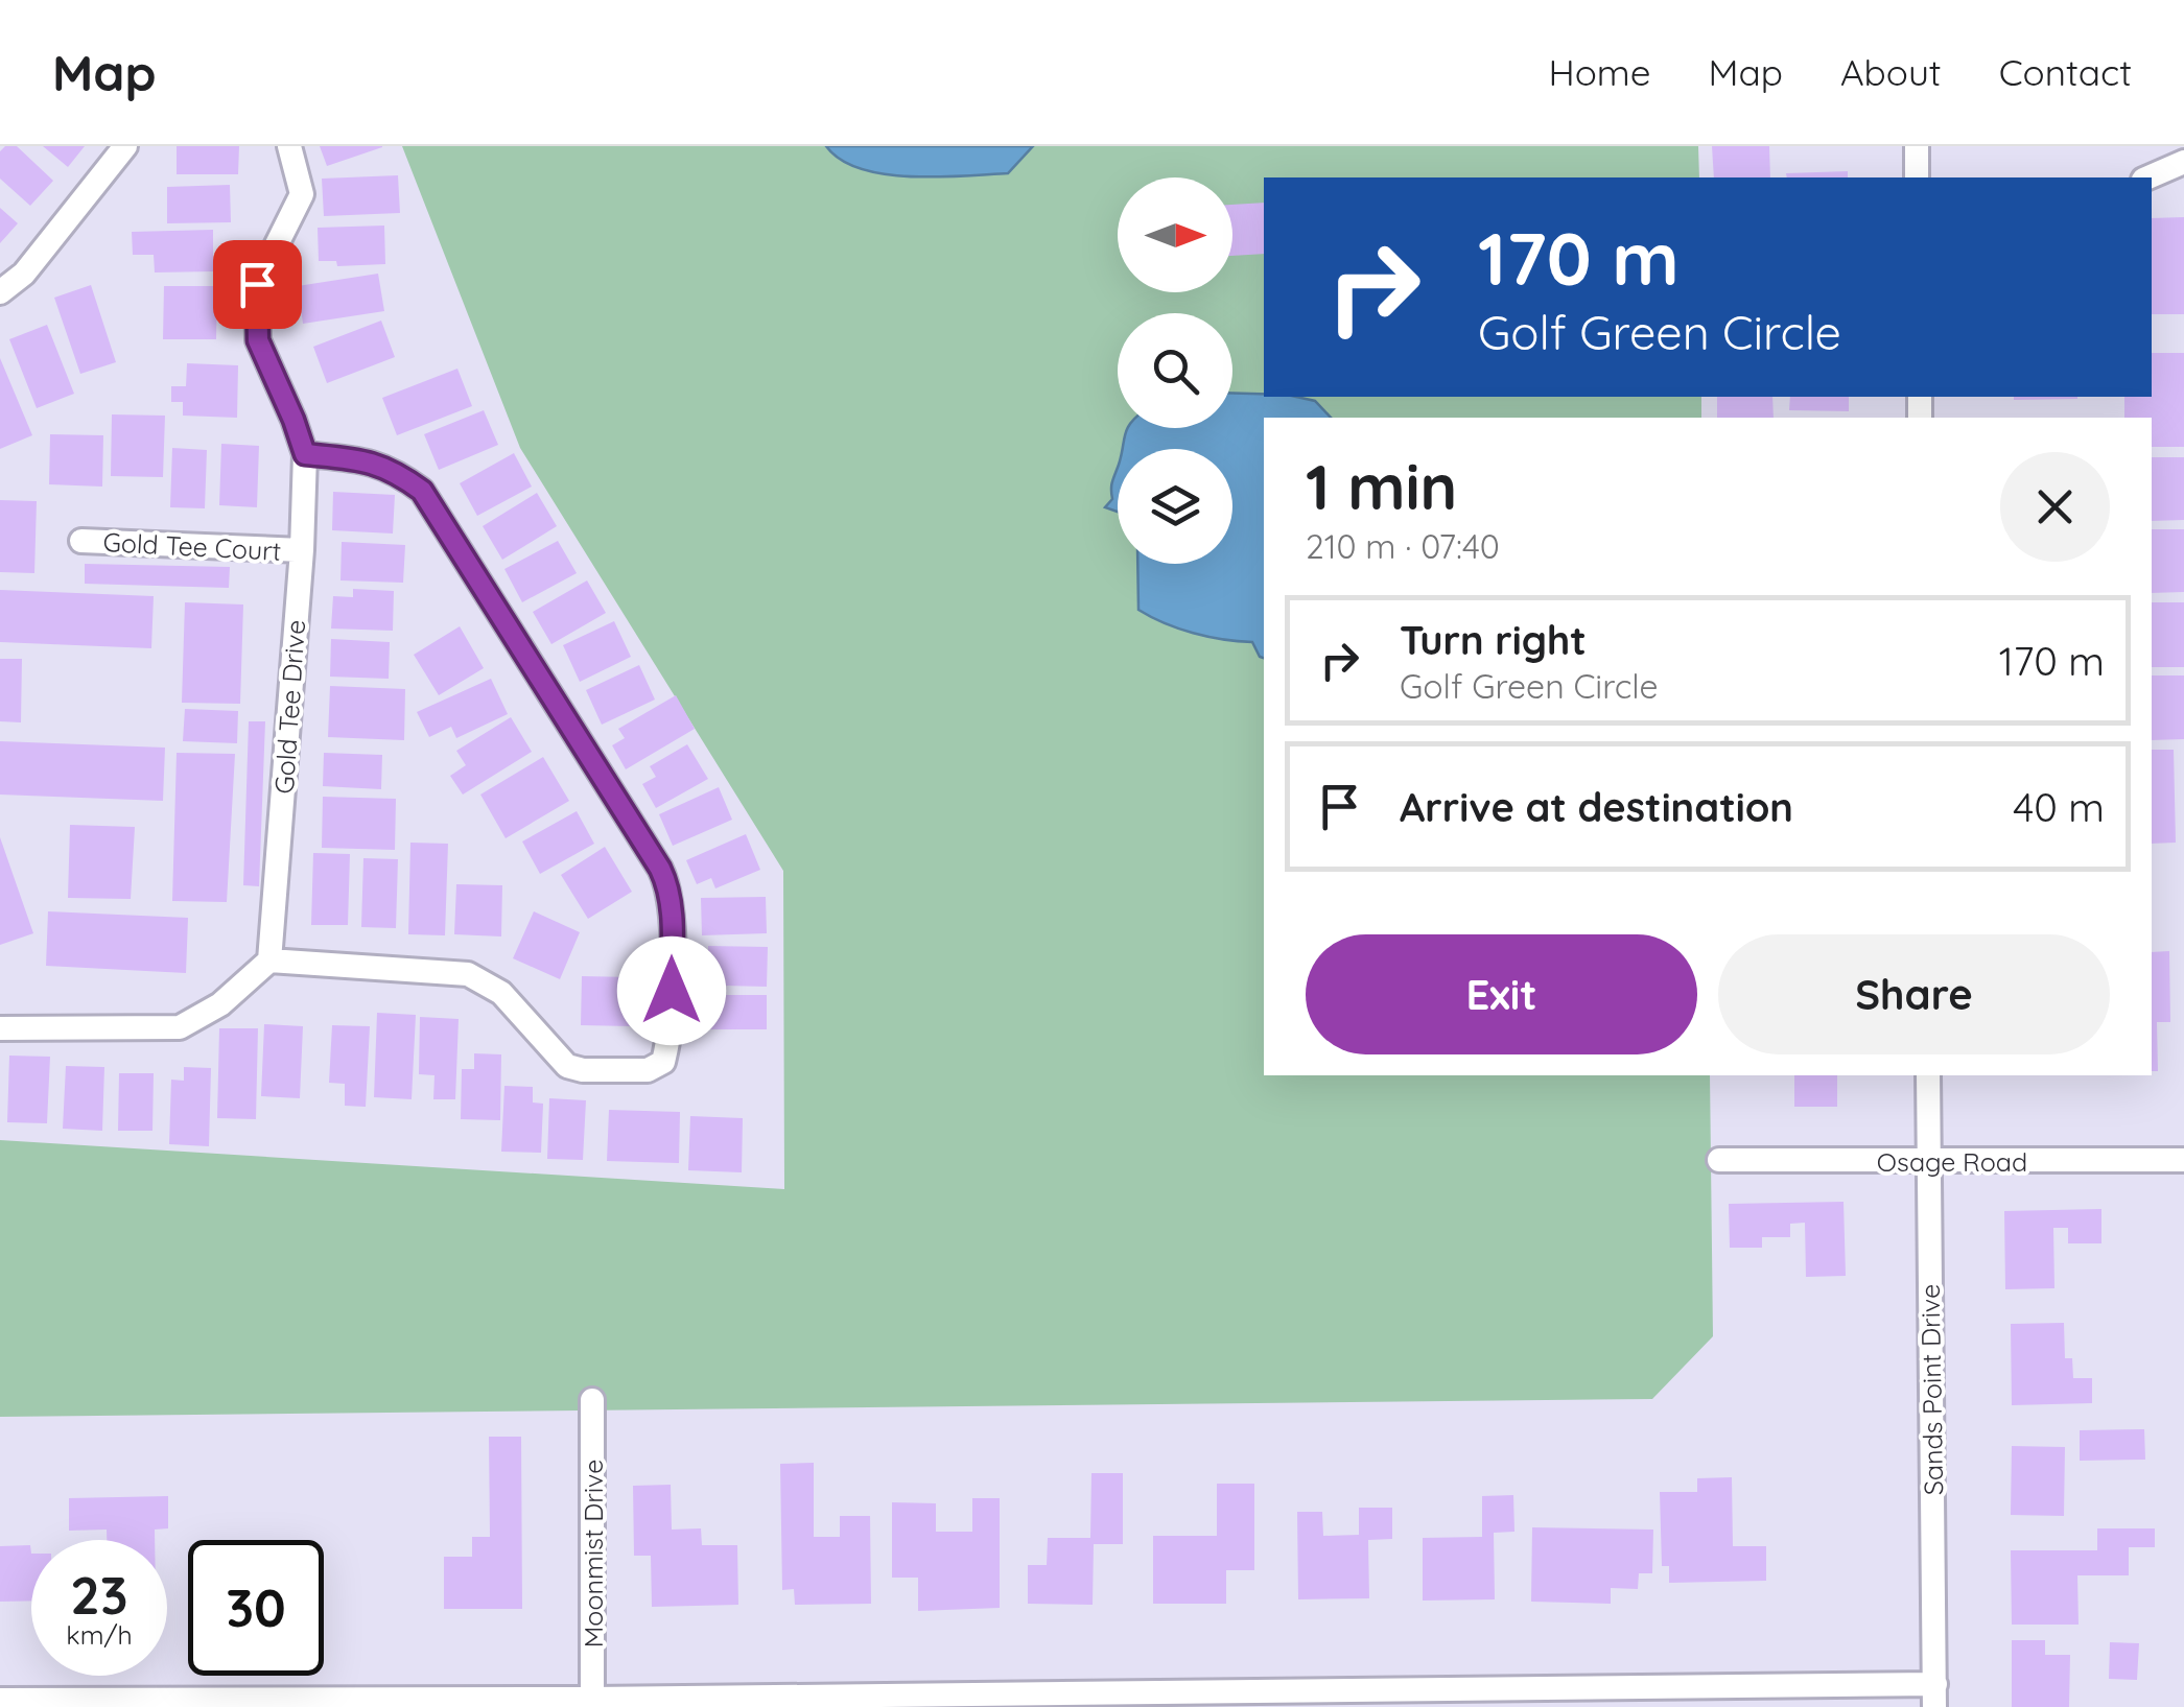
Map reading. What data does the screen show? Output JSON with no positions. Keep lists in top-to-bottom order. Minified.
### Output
{"streets":{"street":["Gold Tee Court","Gold Tee Drive","Osage Road","Sands Point Drive","Moonmist Drive"]},"crossings":[["Gold Tee Court","Gold Tee Drive"],["Osage Road","Sands Point Drive"]],"north":"right","page":{"header":"Map","nav":["Home","Map","About","Contact"],"turn":["170 m","Golf Green Circle"],"heading":["1 min","210 m · 07:40"],"list":[{"name":"Turn right","note":"Golf Green Circle","value":"170 m"},{"name":"Arrive at destination","value":"40 m"}],"buttons":["Exit","Share"],"speed":"23 km/h","limit":"30"}}
